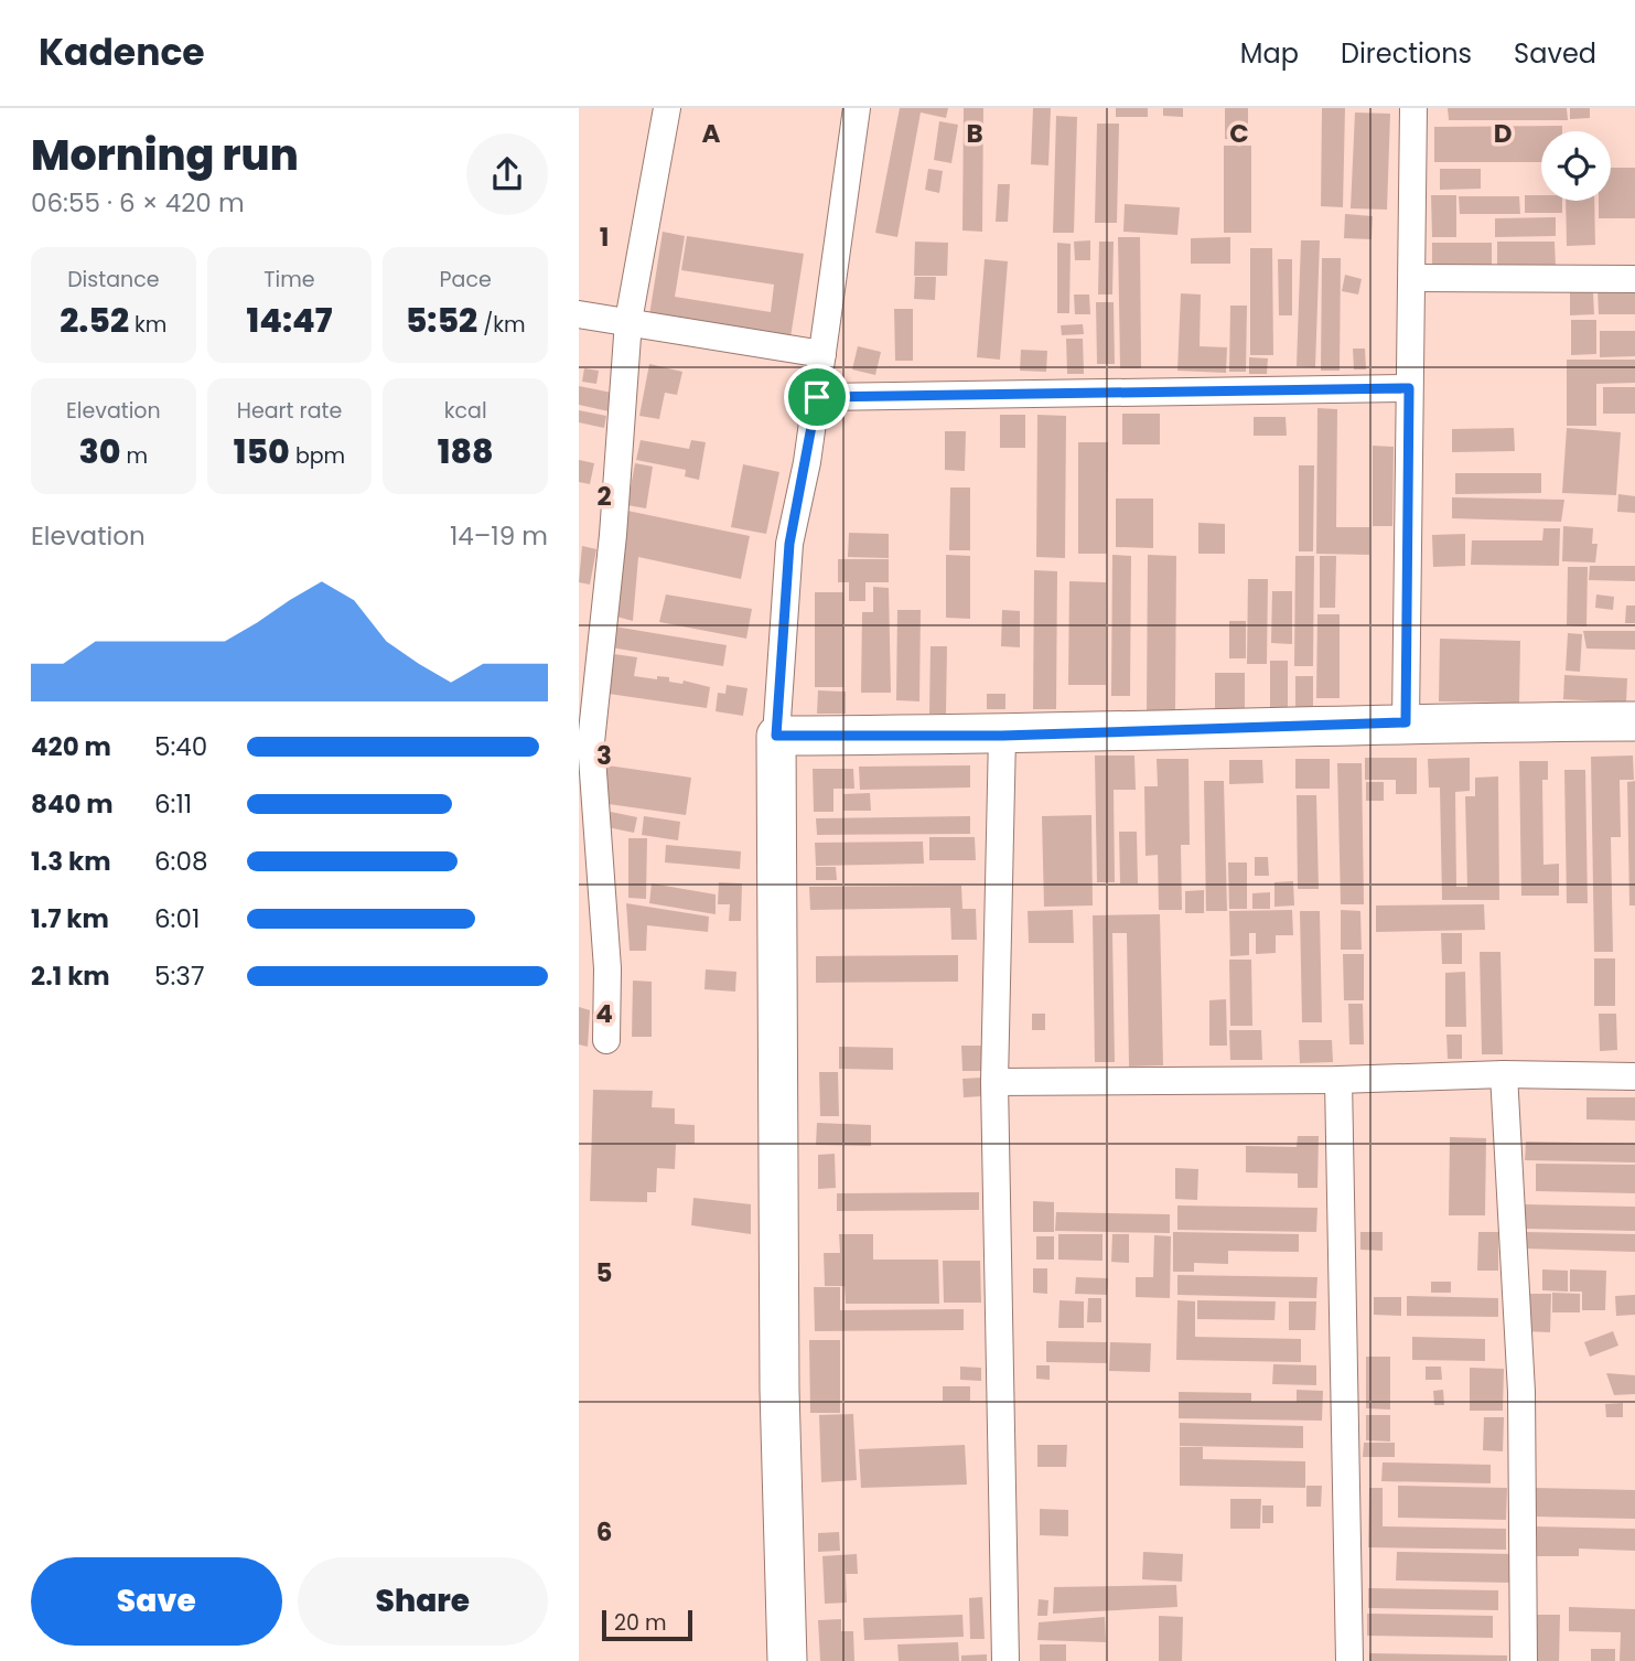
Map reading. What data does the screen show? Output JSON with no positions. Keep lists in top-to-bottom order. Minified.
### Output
{"scale_bar":"20 m","page":{"header":"Kadence","nav":["Map","Directions","Saved"],"heading":["Morning run","06:55 · 6 × 420 m"],"stats":[["Distance","2.52 km"],["Time","14:47"],["Pace","5:52 /km"],["Elevation","30 m"],["Heart rate","150 bpm"],["kcal","188"]],"chart":["Elevation","14–19 m"],"list":[{"name":"420 m","note":"5:40"},{"name":"840 m","note":"6:11"},{"name":"1.3 km","note":"6:08"},{"name":"1.7 km","note":"6:01"},{"name":"2.1 km","note":"5:37"}],"buttons":["Save","Share"],"scale":"20 m"},"grid":{"columns":["A","B","C","D"],"rows":["1","2","3","4","5","6"]}}
